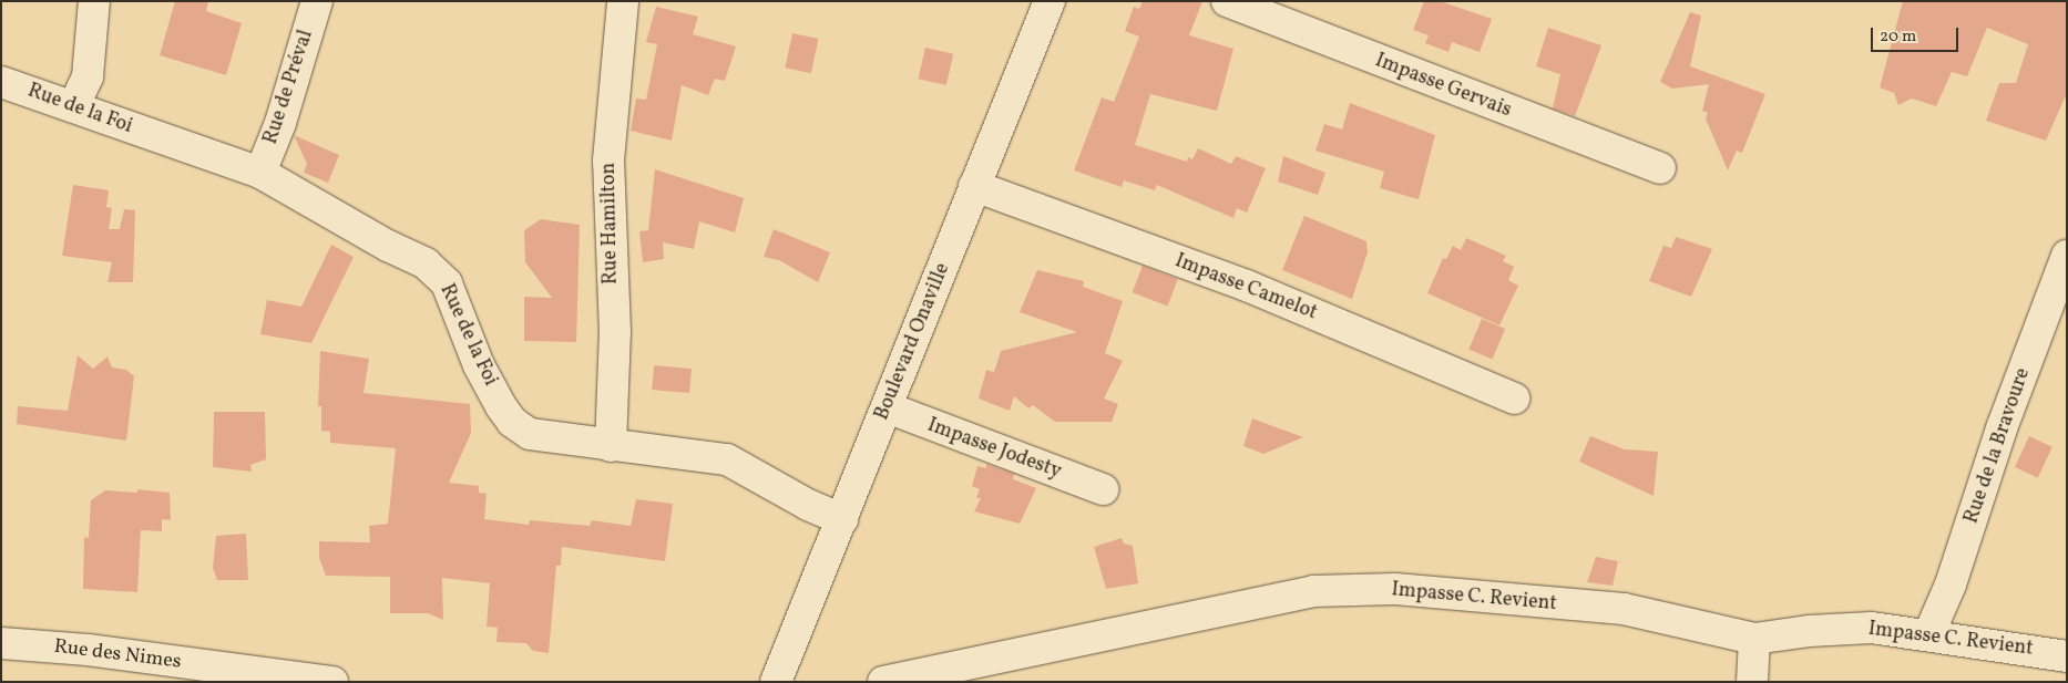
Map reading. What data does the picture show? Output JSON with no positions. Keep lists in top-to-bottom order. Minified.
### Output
{"streets":{"street":["Impasse Gervais","Rue de Préval","Rue de la Foi","Rue Hamilton","Impasse Camelot","Boulevard Onaville","Rue de la Bravoure","Impasse Jodesty","Impasse C. Revient","Rue des Nimes"]},"crossings":[["Rue de Préval","Rue de la Foi"],["Rue de la Foi","Rue Hamilton"],["Rue de la Foi","Boulevard Onaville"],["Impasse Camelot","Boulevard Onaville"],["Boulevard Onaville","Impasse Jodesty"],["Rue de la Bravoure","Impasse C. Revient"]],"scale_bar":"20 m"}
